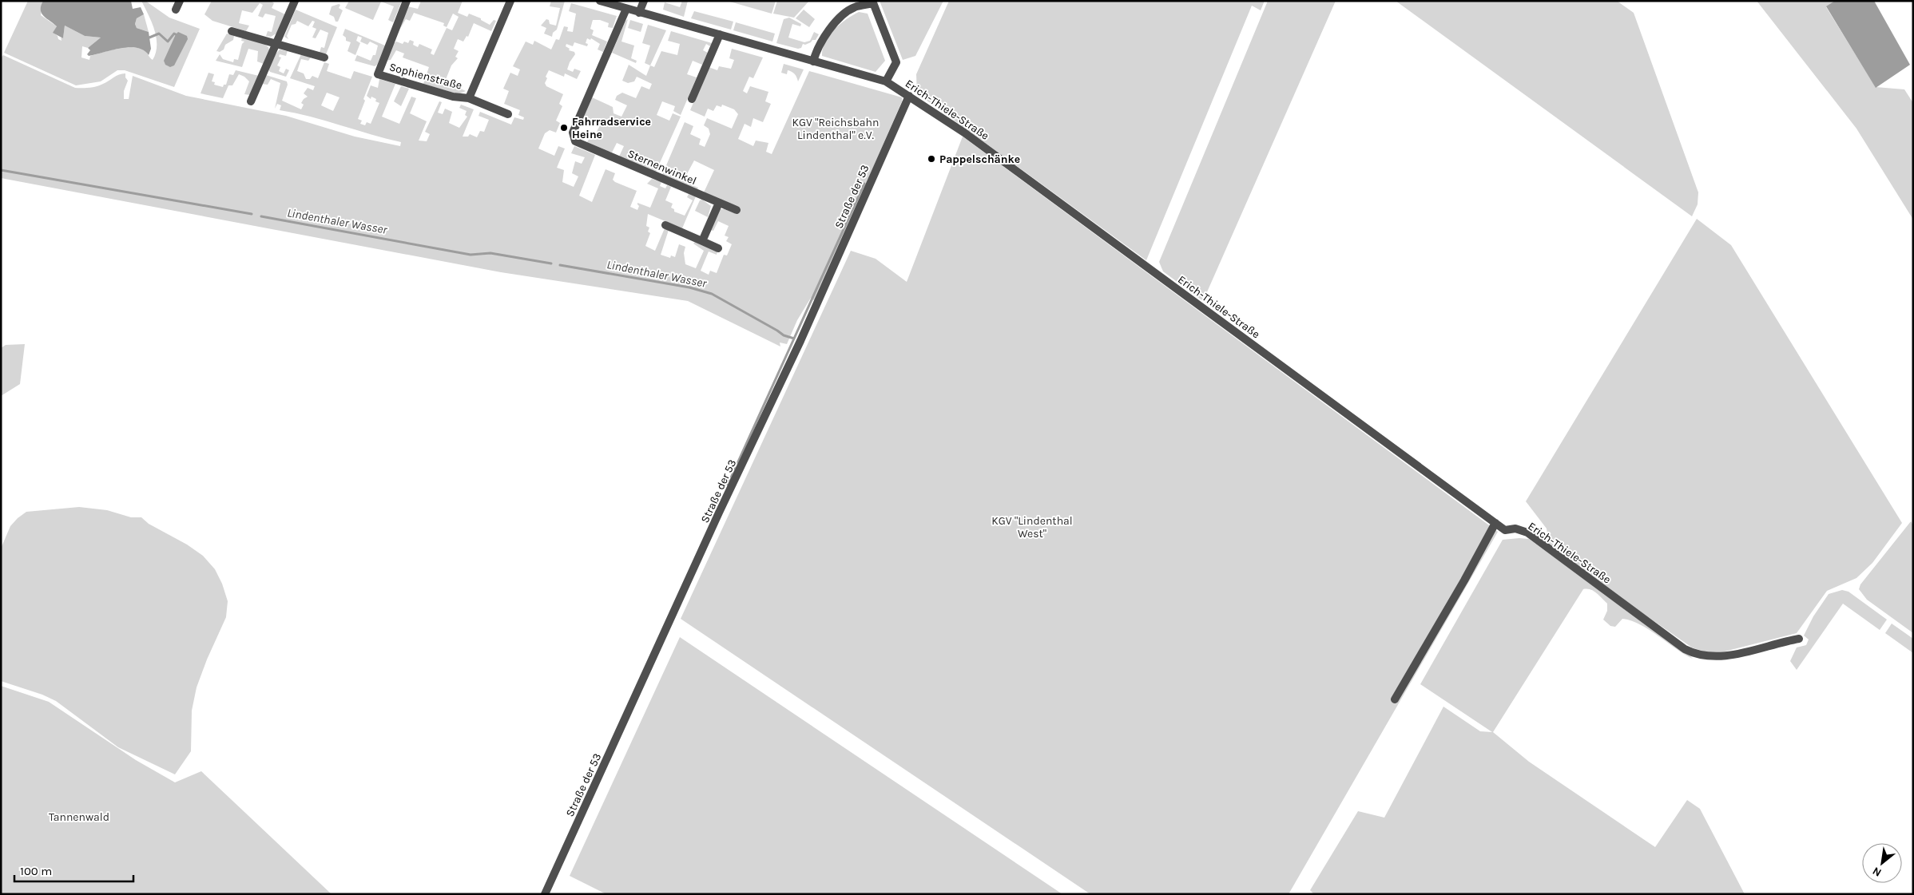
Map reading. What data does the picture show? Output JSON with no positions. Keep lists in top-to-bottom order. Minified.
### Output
{"streets":{"street":["Sophienstraße","Erich-Thiele-Straße","Sternenwinkel","Straße der 53"]},"crossings":[["Erich-Thiele-Straße","Sternenwinkel"],["Erich-Thiele-Straße","Straße der 53"]],"water":["Lindenthaler Wasser"],"parks":["KGV \"Reichsbahn Lindenthal\" e.V.","KGV \"Lindenthal West\"","Tannenwald"],"places":["Fahrradservice Heine","Pappelschänke"],"scale_bar":"100 m","north":"bottom left"}
